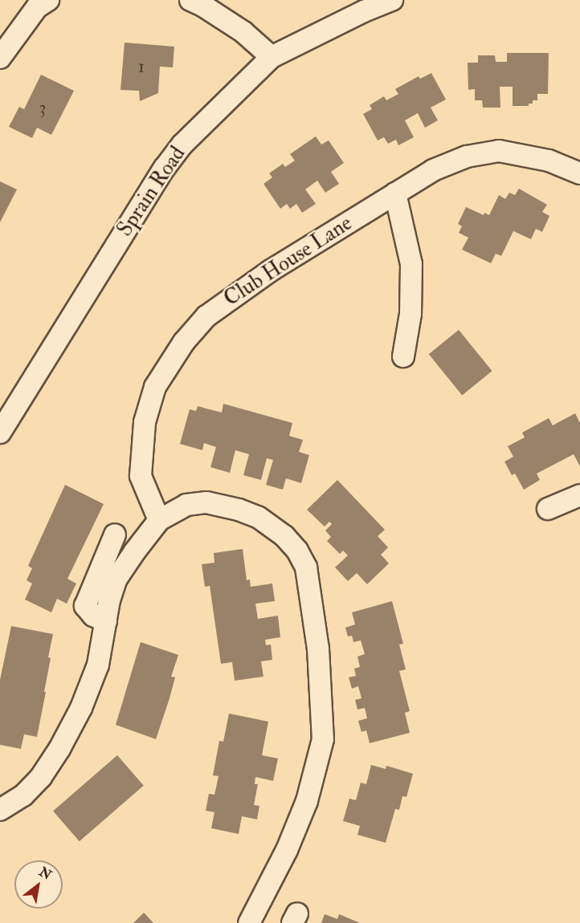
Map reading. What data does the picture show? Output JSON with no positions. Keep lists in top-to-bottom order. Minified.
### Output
{"streets":{"street":["Sprain Road","Club House Lane"]},"house_numbers":["1","3"],"north":"top right"}
